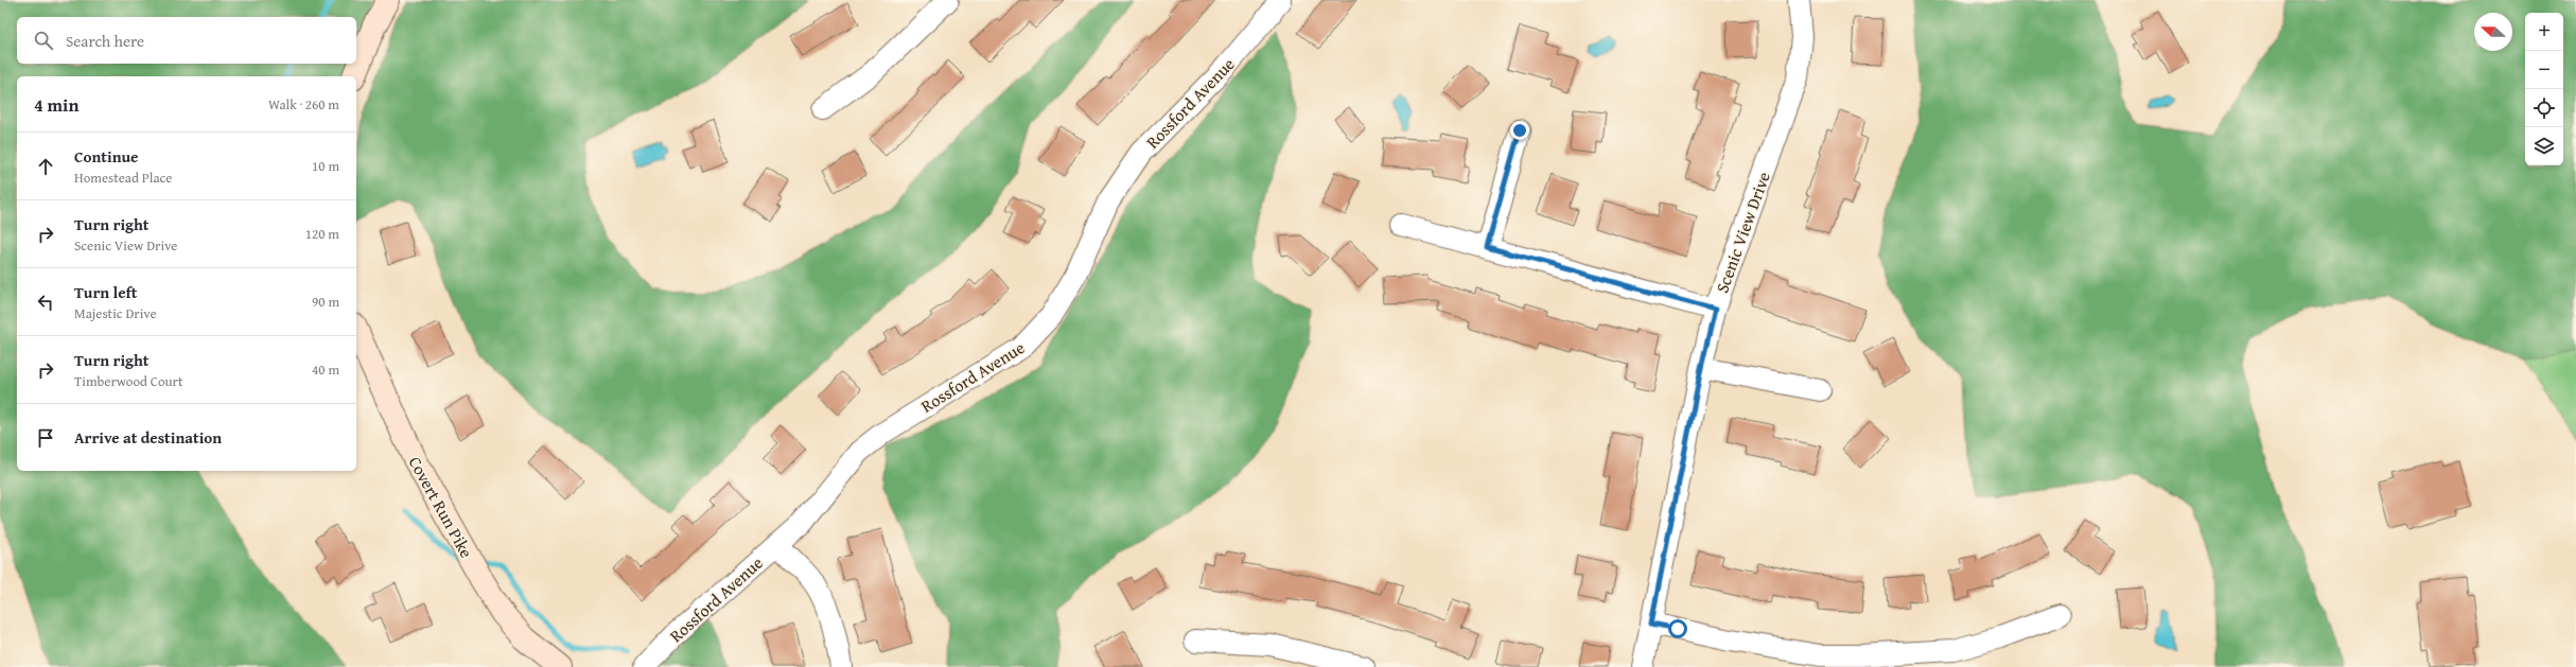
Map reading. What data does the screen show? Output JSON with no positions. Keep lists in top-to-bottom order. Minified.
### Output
{"streets":{"street":["Rossford Avenue","Scenic View Drive","Covert Run Pike"]},"north":"left","page":{"map_buttons":["+","−"],"search":"Search here","heading":["4 min","Walk · 260 m"],"list":[["Continue","Homestead Place","10 m"],["Turn right","Scenic View Drive","120 m"],["Turn left","Majestic Drive","90 m"],["Turn right","Timberwood Court","40 m"],"Arrive at destination"]}}
